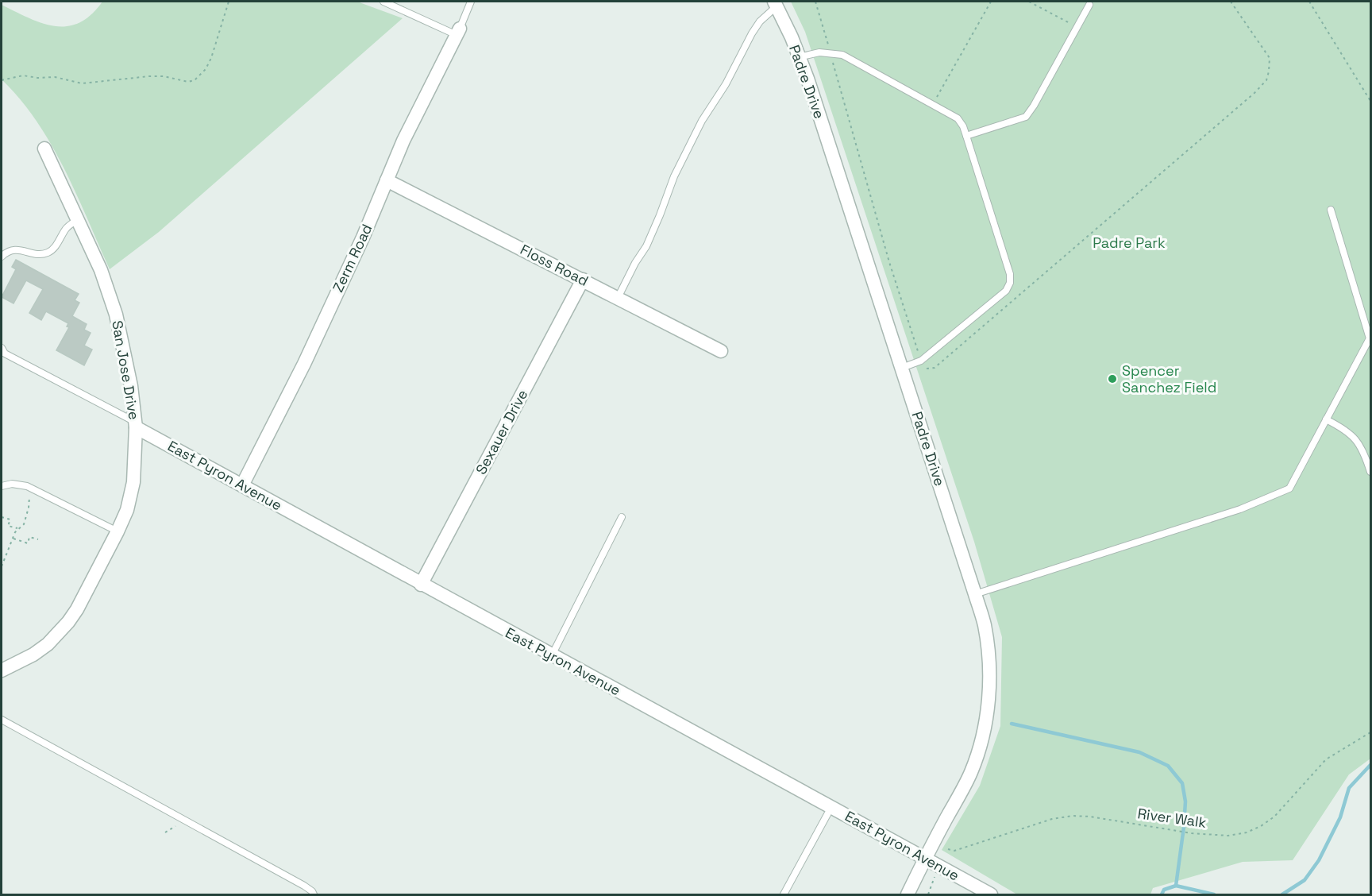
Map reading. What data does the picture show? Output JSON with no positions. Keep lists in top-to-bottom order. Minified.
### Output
{"streets":{"street":["Padre Drive","Zerm Road","Floss Road","San Jose Drive","Sexauer Drive","East Pyron Avenue"],"path":["River Walk"]},"crossings":[["Padre Drive","East Pyron Avenue"],["Zerm Road","Floss Road"],["Zerm Road","East Pyron Avenue"],["Floss Road","Sexauer Drive"],["San Jose Drive","East Pyron Avenue"],["Sexauer Drive","East Pyron Avenue"]],"parks":["Padre Park"],"places":["Spencer Sanchez Field"]}
